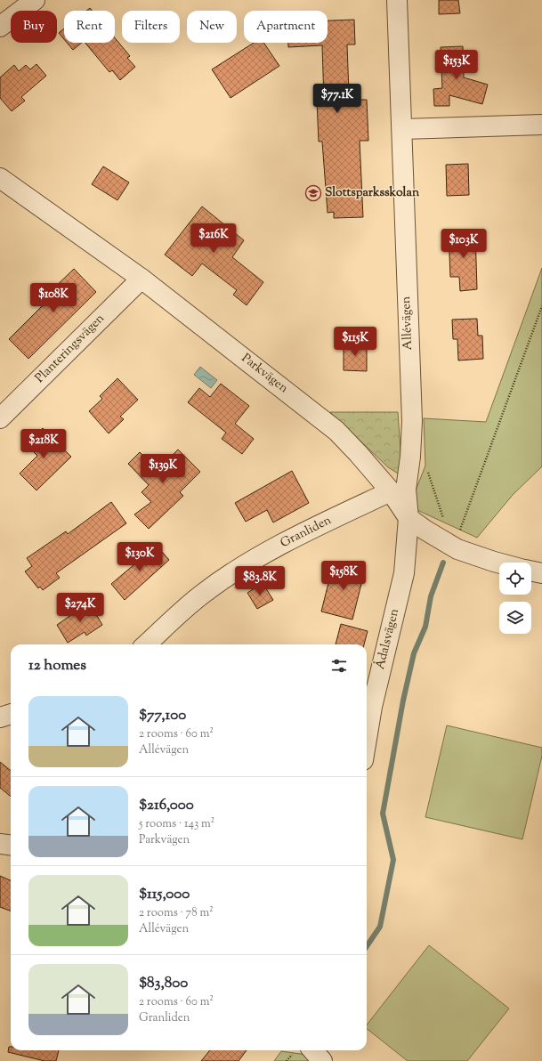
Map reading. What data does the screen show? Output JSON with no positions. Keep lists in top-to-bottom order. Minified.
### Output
{"streets":{"street":["Allévägen","Planteringsvägen","Parkvägen","Granliden","Ådalsvägen"]},"crossings":[["Allévägen","Parkvägen"],["Allévägen","Ådalsvägen"],["Planteringsvägen","Parkvägen"],["Parkvägen","Granliden"],["Parkvägen","Ådalsvägen"]],"places":{"school or university":["Slottsparksskolan"]},"page":{"chip":["Buy","Rent","Filters","New","Apartment"],"price":["$153K","$77.1K","$216K","$103K","$108K","$115K","$218K","$139K","$130K","$158K","$83.8K","$274K"],"heading":"12 homes","list":[{"name":"$77,100","note":"2 rooms · 60 m² · Allévägen"},{"name":"$216,000","note":"5 rooms · 143 m² · Parkvägen"},{"name":"$115,000","note":"2 rooms · 78 m² · Allévägen"},{"name":"$83,800","note":"2 rooms · 60 m² · Granliden"}]}}
